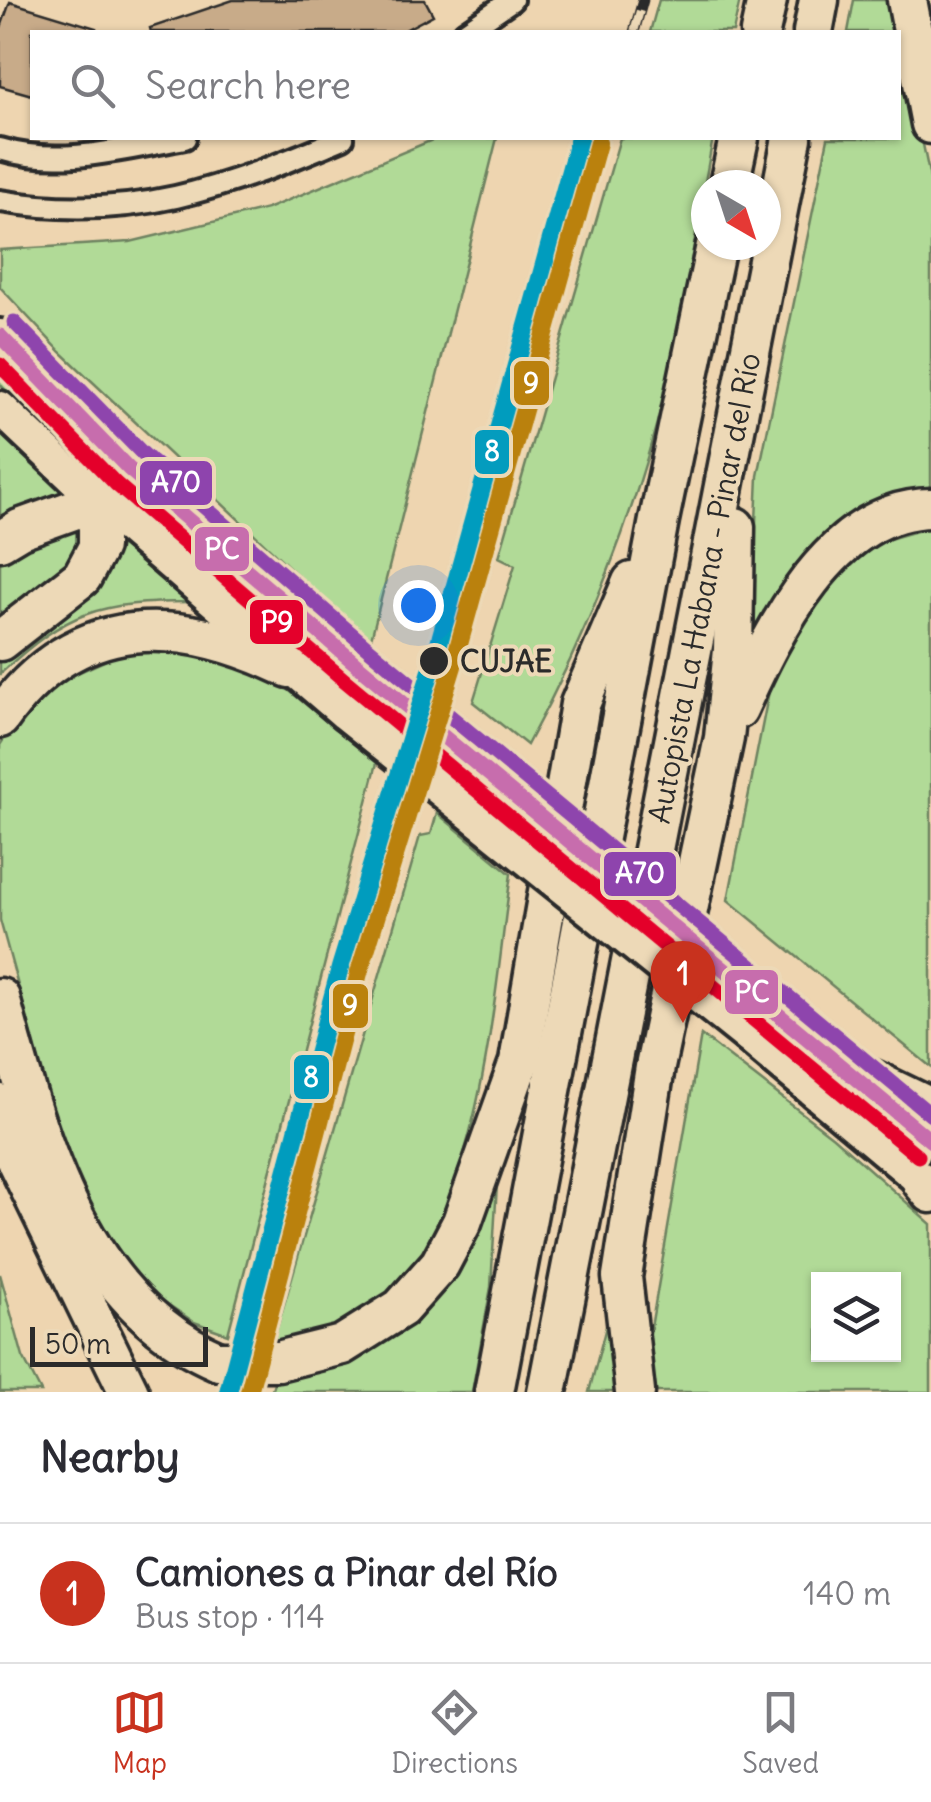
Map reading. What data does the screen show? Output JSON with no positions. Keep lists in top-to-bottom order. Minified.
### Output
{"streets":{"highway":["Autopista La Habana - Pinar del Río"]},"places":["CUJAE"],"lines":["transit line 8","transit line 9","transit line A70","transit line PC","transit line P9"],"scale_bar":"50 m","north":"bottom right","page":{"search":"Search here","pins":"1","scale":"50 m","heading":"Nearby","list":[{"mark":"1","name":"Camiones a Pinar del Río","note":"Bus stop · 114","value":"140 m"}],"nav":["Map","Directions","Saved"]}}
